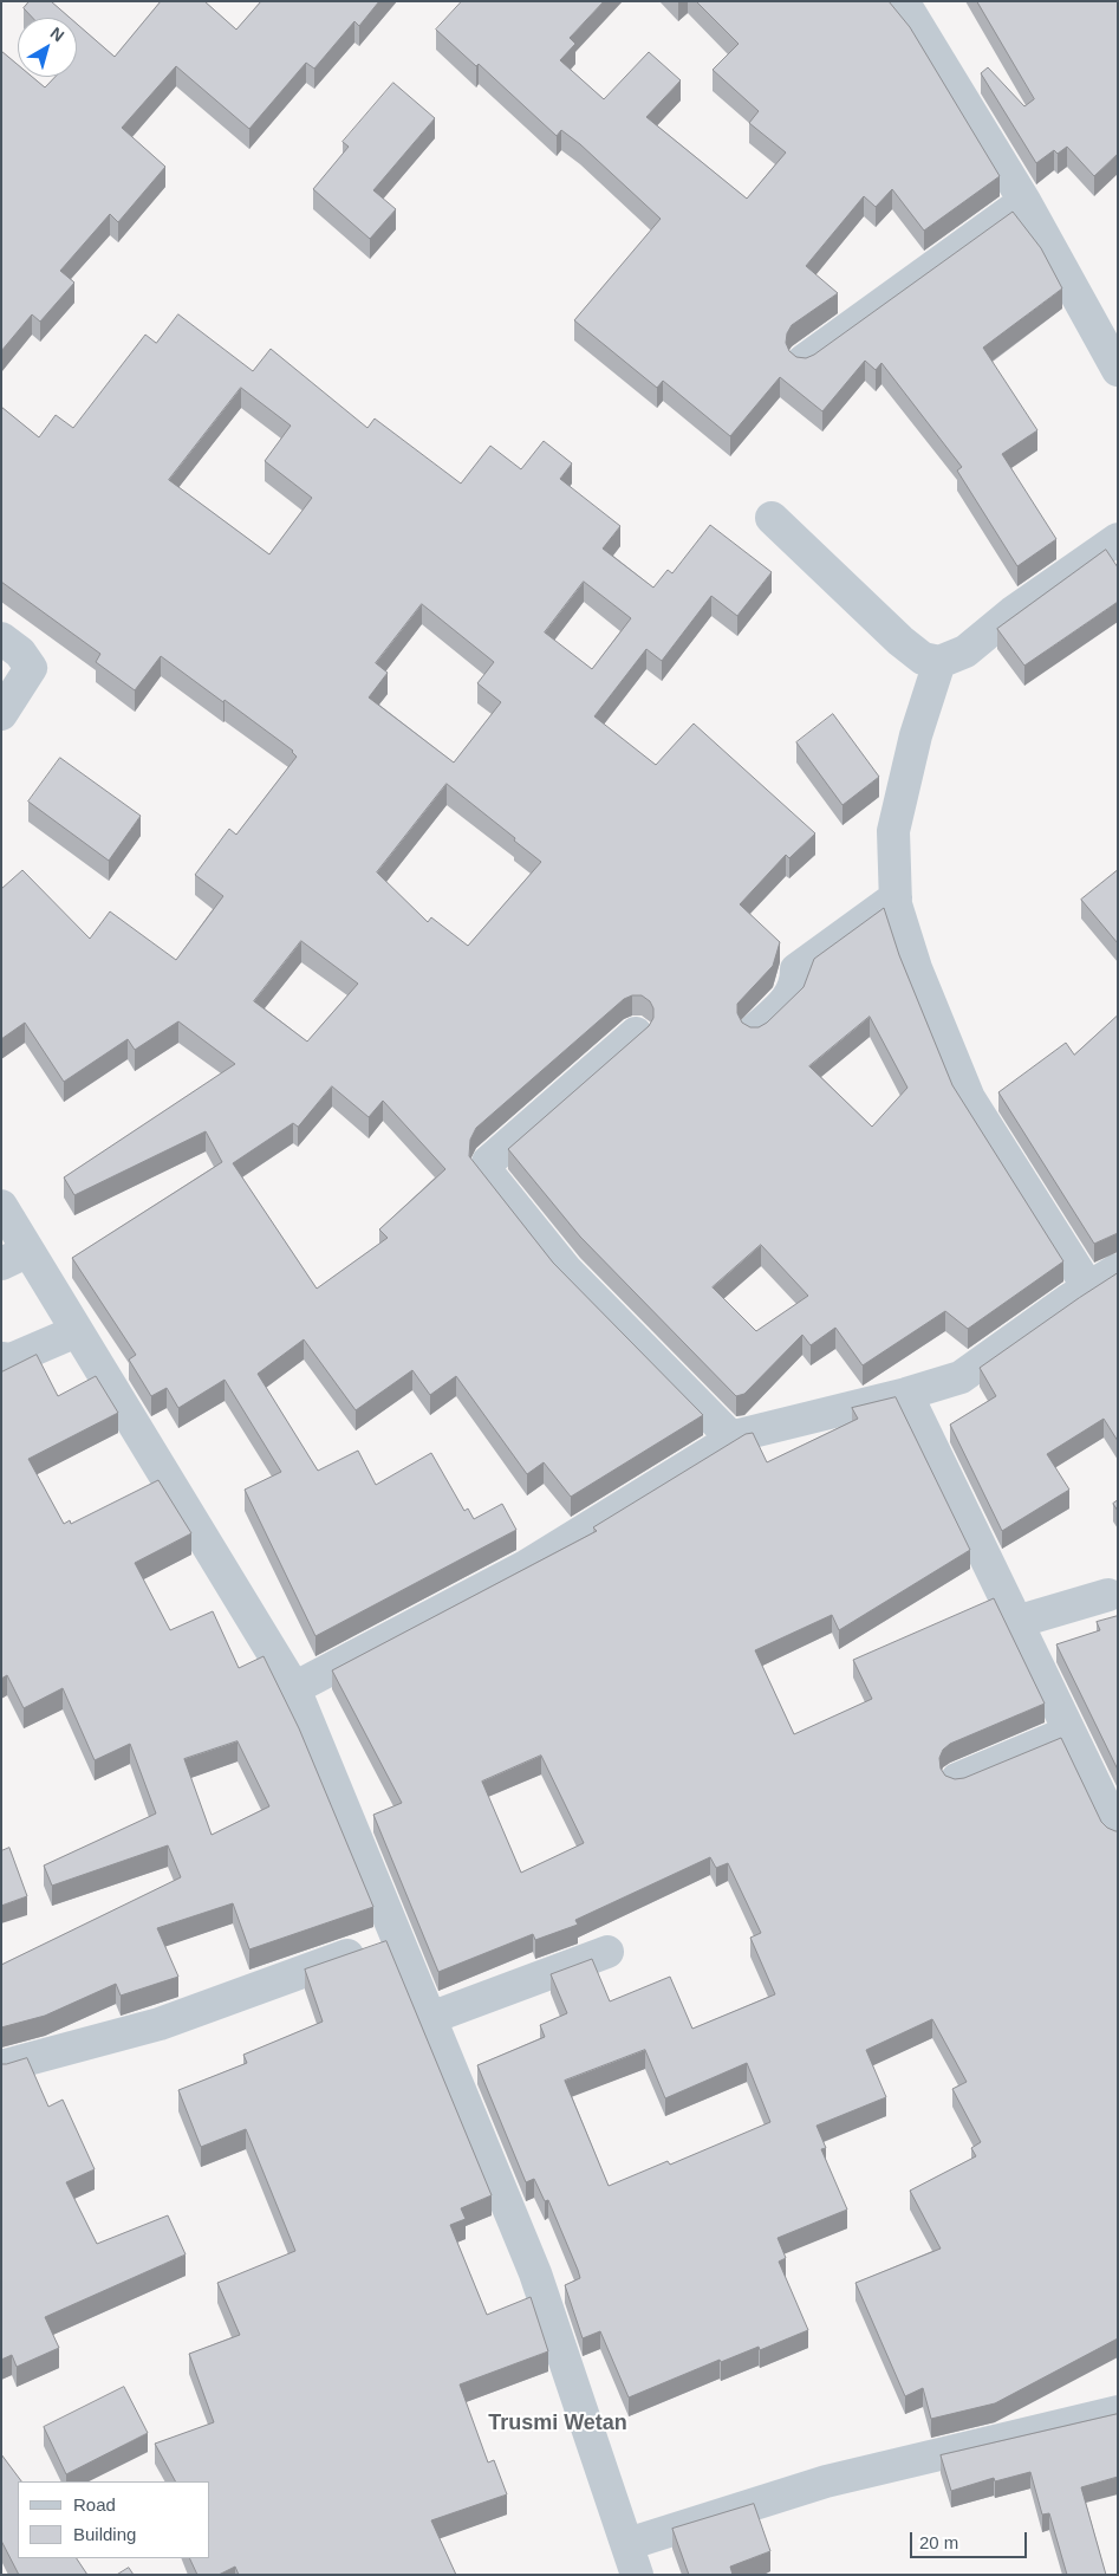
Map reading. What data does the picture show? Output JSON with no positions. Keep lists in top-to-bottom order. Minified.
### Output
{"districts":["Trusmi Wetan"],"legend":["Road","Building"],"scale_bar":"20 m","north":"top right"}
